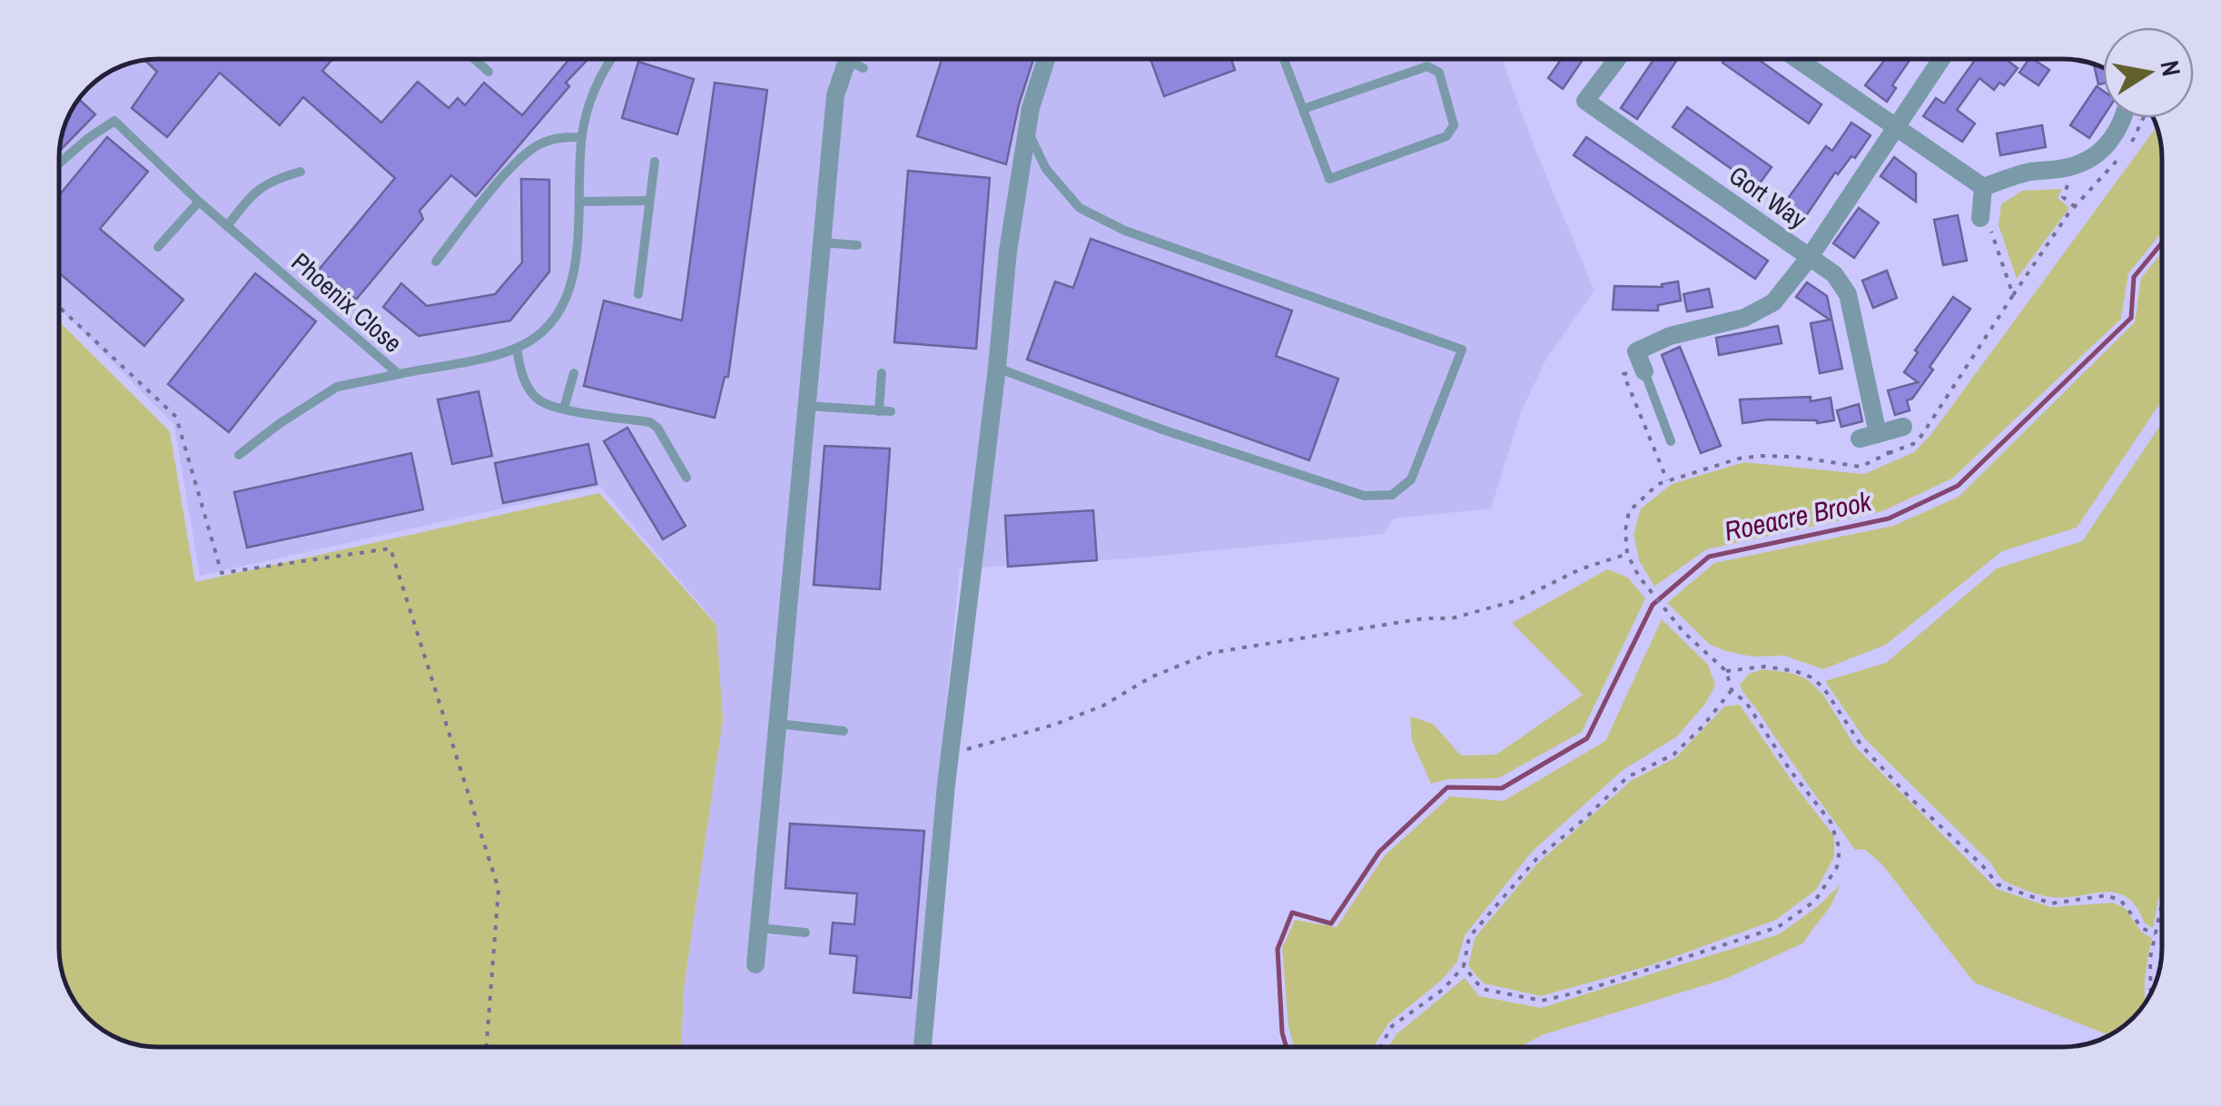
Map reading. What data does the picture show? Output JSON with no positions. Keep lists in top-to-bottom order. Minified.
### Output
{"streets":{"street":["Gort Way"],"lane":["Phoenix Close"]},"water":["Roeacre Brook"],"north":"right"}
